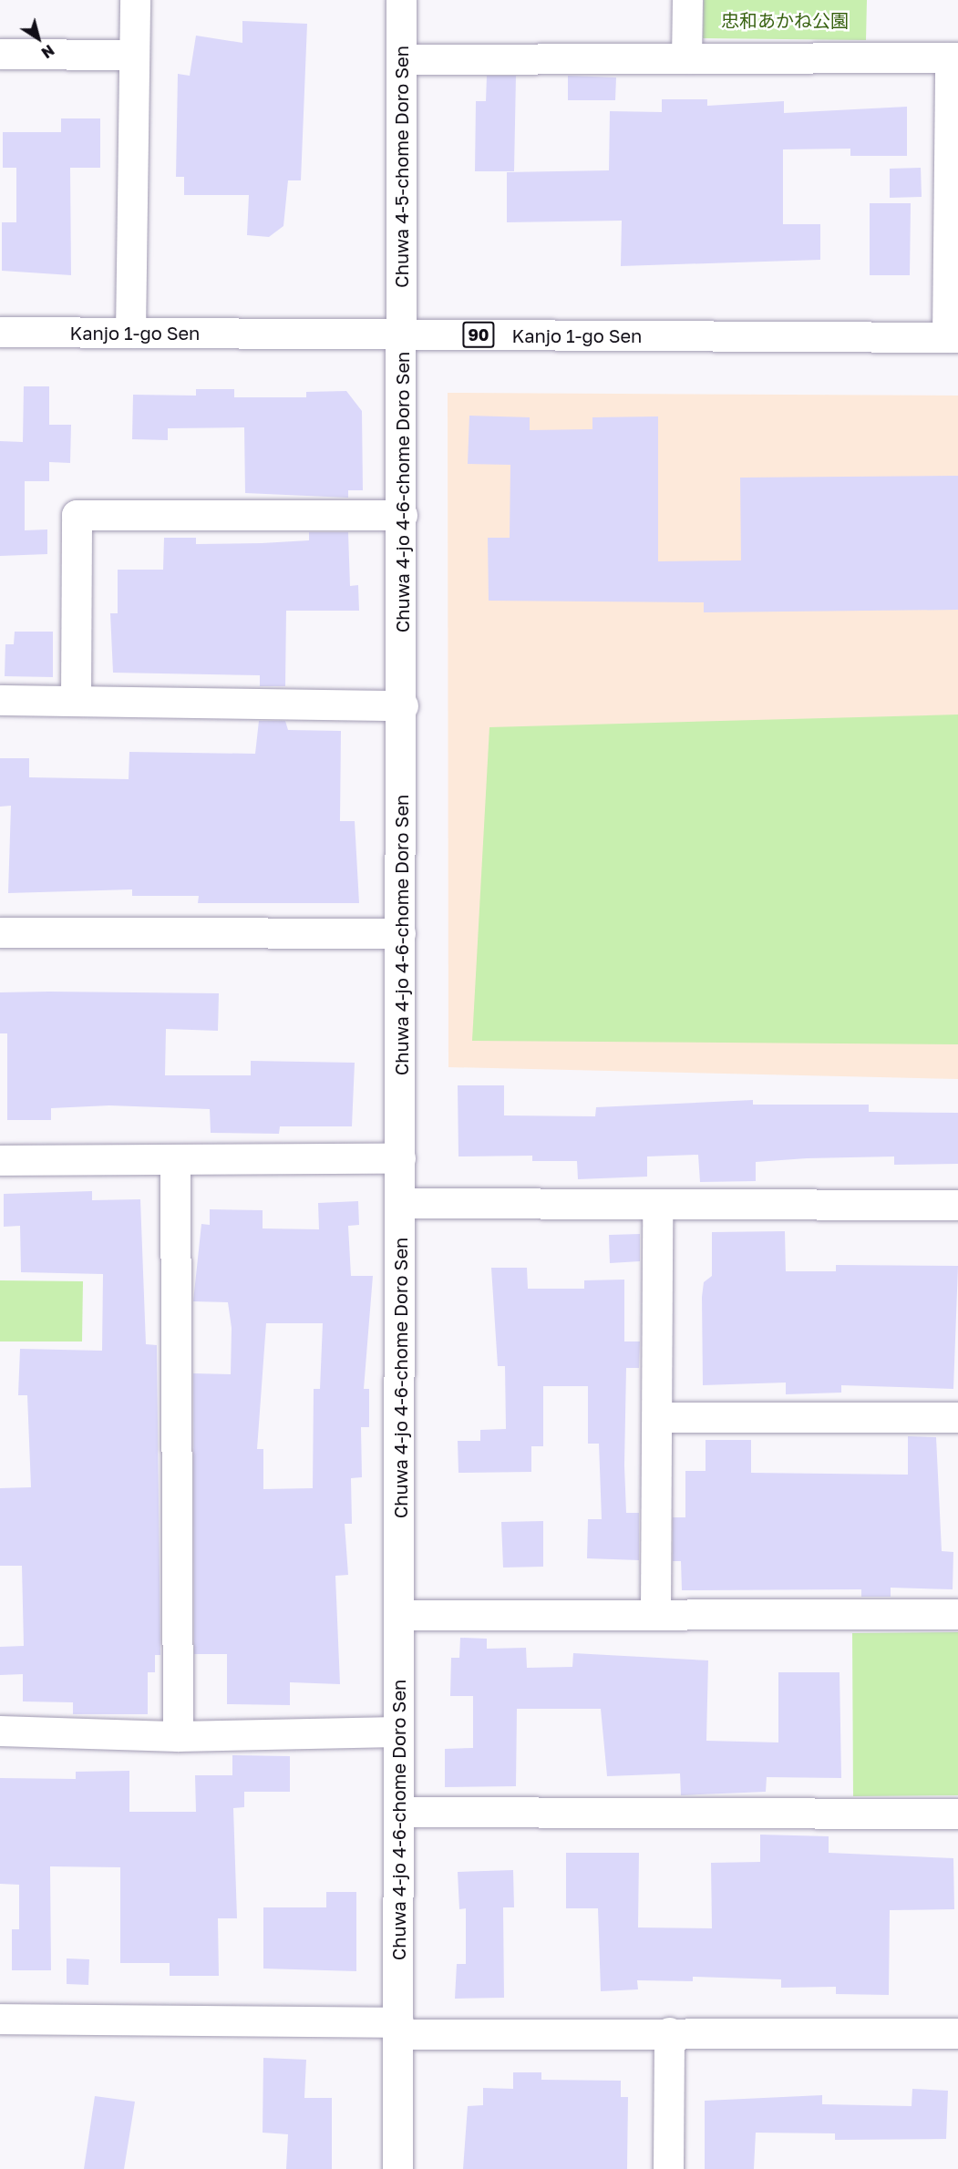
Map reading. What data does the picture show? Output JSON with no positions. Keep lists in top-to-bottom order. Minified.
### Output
{"streets":{"street":["Chuwa 4-5-chome Doro Sen","Kanjo 1-go Sen","90","Chuwa 4-jo 4-6-chome Doro Sen"]},"crossings":[["Chuwa 4-5-chome Doro Sen","Kanjo 1-go Sen"],["Chuwa 4-5-chome Doro Sen","Chuwa 4-jo 4-6-chome Doro Sen"],["Kanjo 1-go Sen","Chuwa 4-jo 4-6-chome Doro Sen"]],"parks":["忠和あかね公園"],"north":"bottom right"}
